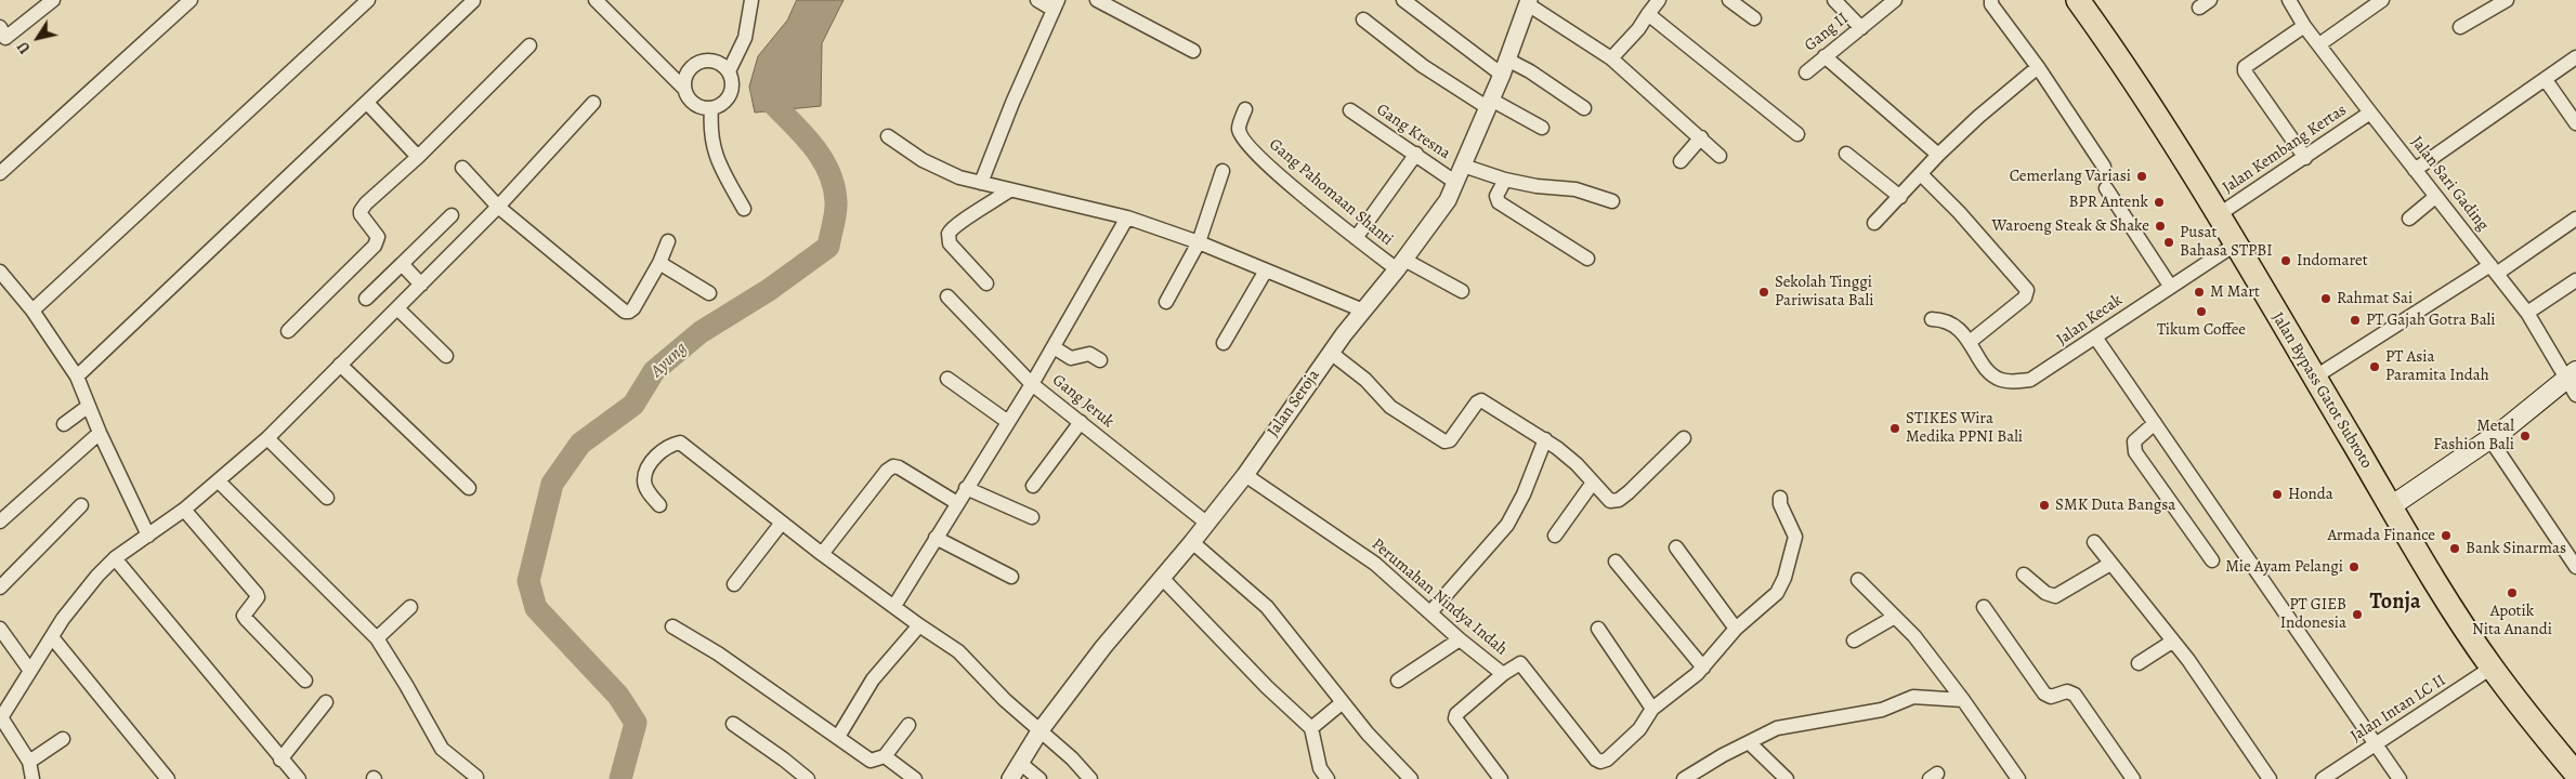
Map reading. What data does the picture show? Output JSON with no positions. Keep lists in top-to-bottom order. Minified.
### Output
{"streets":{"highway":["Jalan Bypass Gatot Subroto"],"street":["Gang II","Gang Kresna","Jalan Kembang Kertas","Jalan Sari Gading","Gang Pahomaan Shanti","Jalan Kecak","Gang Jeruk","Jalan Seroja","Perumahan Nindya Indah","Jalan Intan LC II"]},"crossings":[["Gang Kresna","Jalan Seroja"],["Jalan Kembang Kertas","Jalan Sari Gading"],["Jalan Kembang Kertas","Jalan Bypass Gatot Subroto"],["Gang Pahomaan Shanti","Jalan Seroja"],["Jalan Kecak","Jalan Bypass Gatot Subroto"],["Jalan Bypass Gatot Subroto","Jalan Intan LC II"],["Gang Jeruk","Jalan Seroja"],["Jalan Seroja","Perumahan Nindya Indah"]],"districts":["Tonja"],"water":["Ayung"],"places":["Cemerlang Variasi","BPR Antenk","Waroeng Steak & Shake","Pusat Bahasa STPBI","Indomaret","Sekolah Tinggi Pariwisata Bali","M Mart","Rahmat Sai","Tikum Coffee","PT Gajah Gotra Bali","PT Asia Paramita Indah","STIKES Wira Medika PPNI Bali","Metal Fashion Bali","Honda","SMK Duta Bangsa","Armada Finance","Bank Sinarmas","Mie Ayam Pelangi","Apotik Nita Anandi","PT GIEB Indonesia"],"north":"bottom left"}
